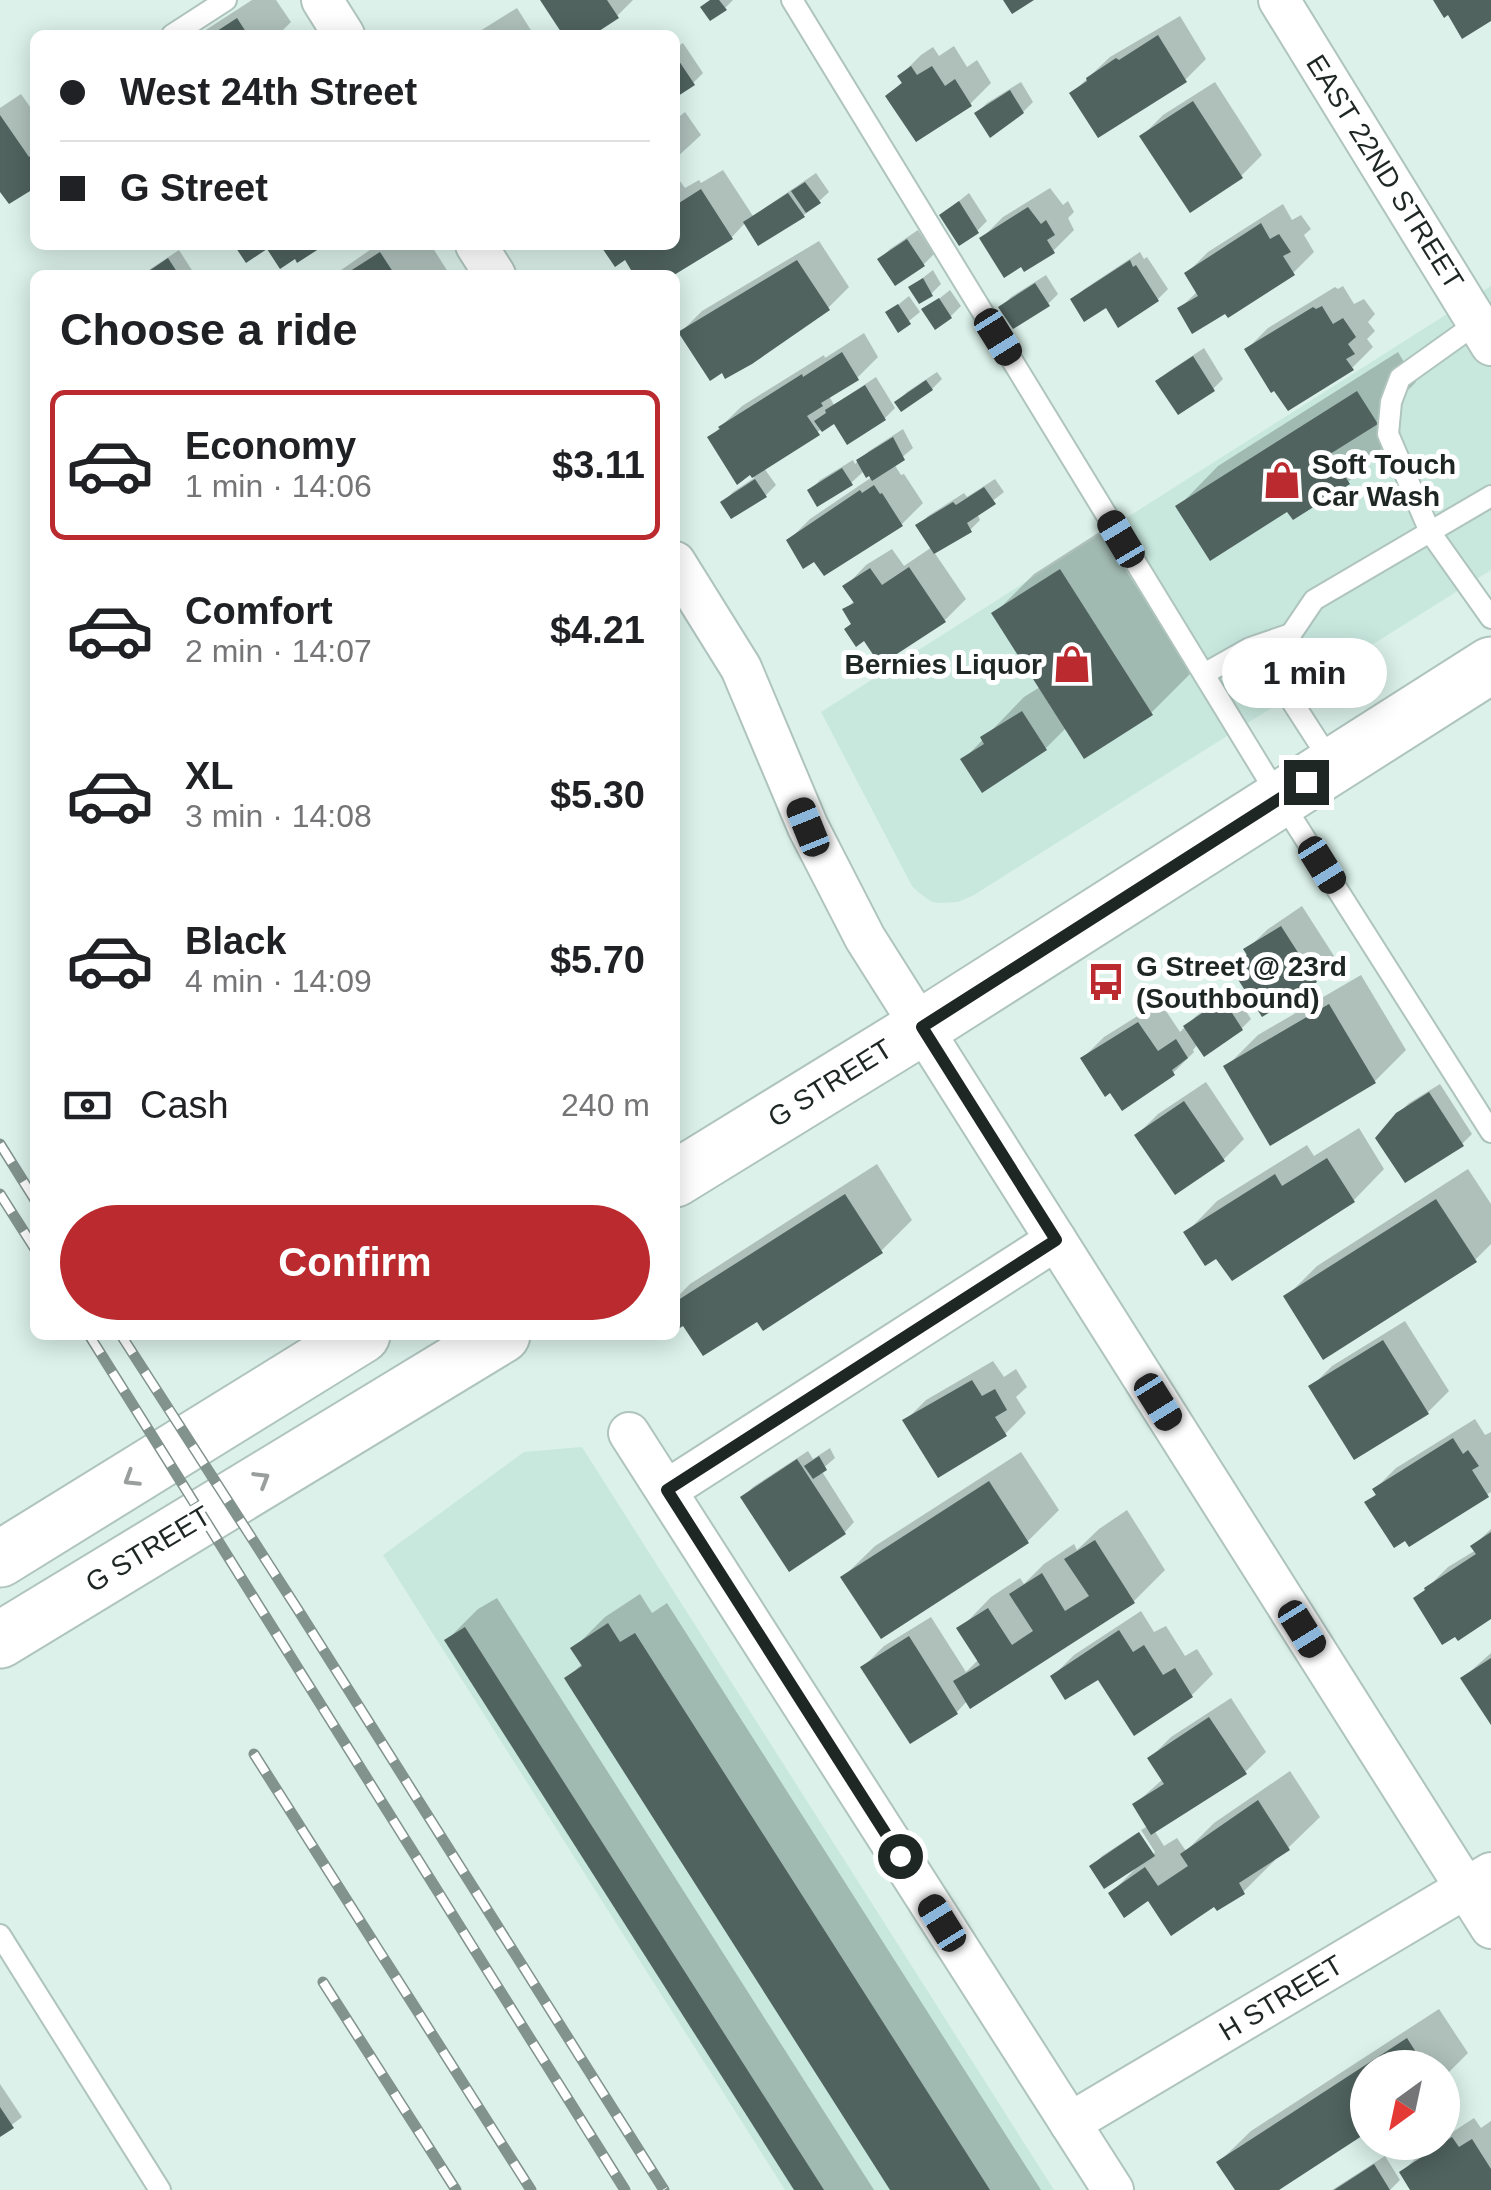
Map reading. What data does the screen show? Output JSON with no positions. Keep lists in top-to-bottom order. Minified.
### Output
{"streets":{"main road":["G STREET"],"street":["EAST 22ND STREET","H STREET"]},"places":{"shop":["Soft Touch Car Wash","Bernies Liquor"],"bus stop":["G Street @ 23rd (Southbound)"]},"north":"bottom left","page":{"banner":["West 24th Street","G Street"],"heading":"Choose a ride","list":[{"name":"Economy","note":"1 min · 14:06","value":"$3.11"},{"name":"Comfort","note":"2 min · 14:07","value":"$4.21"},{"name":"XL","note":"3 min · 14:08","value":"$5.30"},{"name":"Black","note":"4 min · 14:09","value":"$5.70"}],"bubble":"1 min","pay":["Cash","240 m"],"buttons":"Confirm"}}
